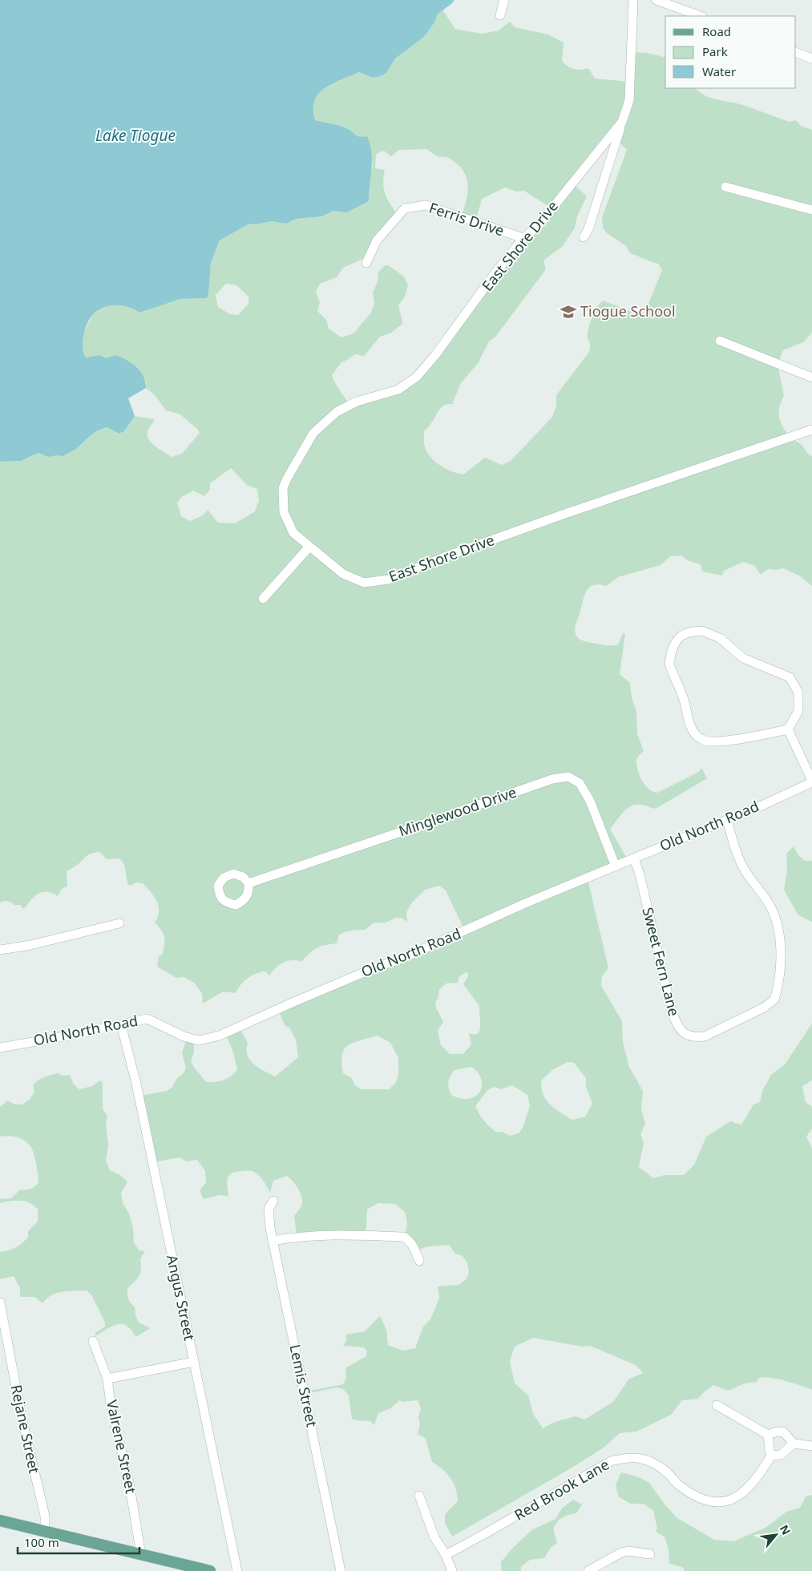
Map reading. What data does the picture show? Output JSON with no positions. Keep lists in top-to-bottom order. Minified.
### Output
{"streets":{"street":["Ferris Drive","East Shore Drive","Minglewood Drive","Old North Road","Sweet Fern Lane","Angus Street","Lemis Street","Rejane Street","Valrene Street","Red Brook Lane"]},"crossings":[["Ferris Drive","East Shore Drive"],["Minglewood Drive","Old North Road"],["Old North Road","Sweet Fern Lane"],["Old North Road","Angus Street"]],"water":["Lake Tiogue"],"places":{"school or university":["Tiogue School"]},"legend":["Road","Park","Water"],"scale_bar":"100 m","north":"top right"}
